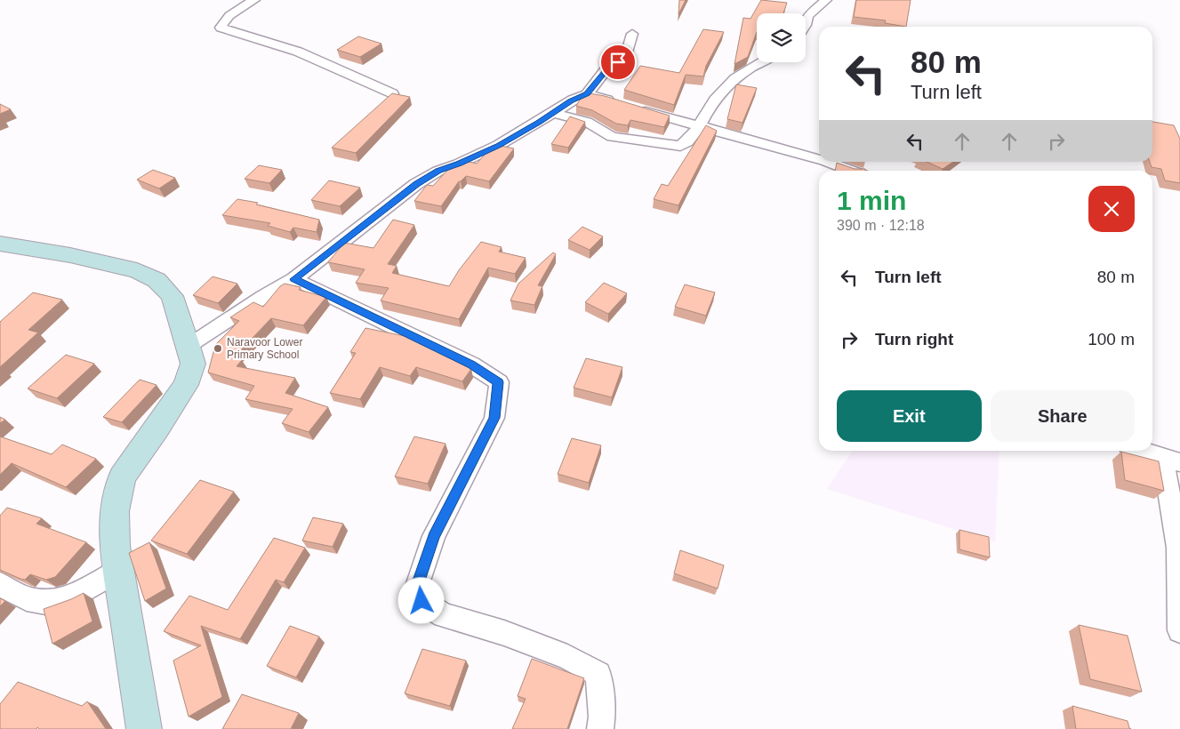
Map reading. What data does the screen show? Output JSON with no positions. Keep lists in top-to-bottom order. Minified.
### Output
{"places":["Naravoor Lower Primary School"],"page":{"turn":["80 m","Turn left"],"heading":["1 min","390 m · 12:18"],"list":[{"name":"Turn left","value":"80 m"},{"name":"Turn right","value":"100 m"}],"buttons":["Exit","Share"]}}
